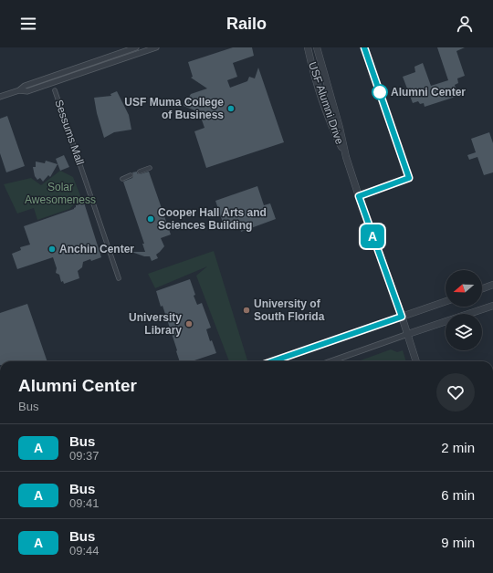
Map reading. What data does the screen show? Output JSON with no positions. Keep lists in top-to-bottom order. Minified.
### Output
{"streets":{"street":["USF Alumni Drive","Sessums Mall"]},"parks":["Solar Awesomeness"],"places":["Alumni Center","USF Muma College of Business","Cooper Hall Arts and Sciences Building","Anchin Center","University of South Florida","University Library"],"lines":["bus line A"],"north":"left","page":{"header":"Railo","on_map":"A","heading":["Alumni Center","Bus"],"list":[{"mark":"A","name":"Bus","note":"09:37","value":"2 min"},{"mark":"A","name":"Bus","note":"09:41","value":"6 min"},{"mark":"A","name":"Bus","note":"09:44","value":"9 min"}]}}
